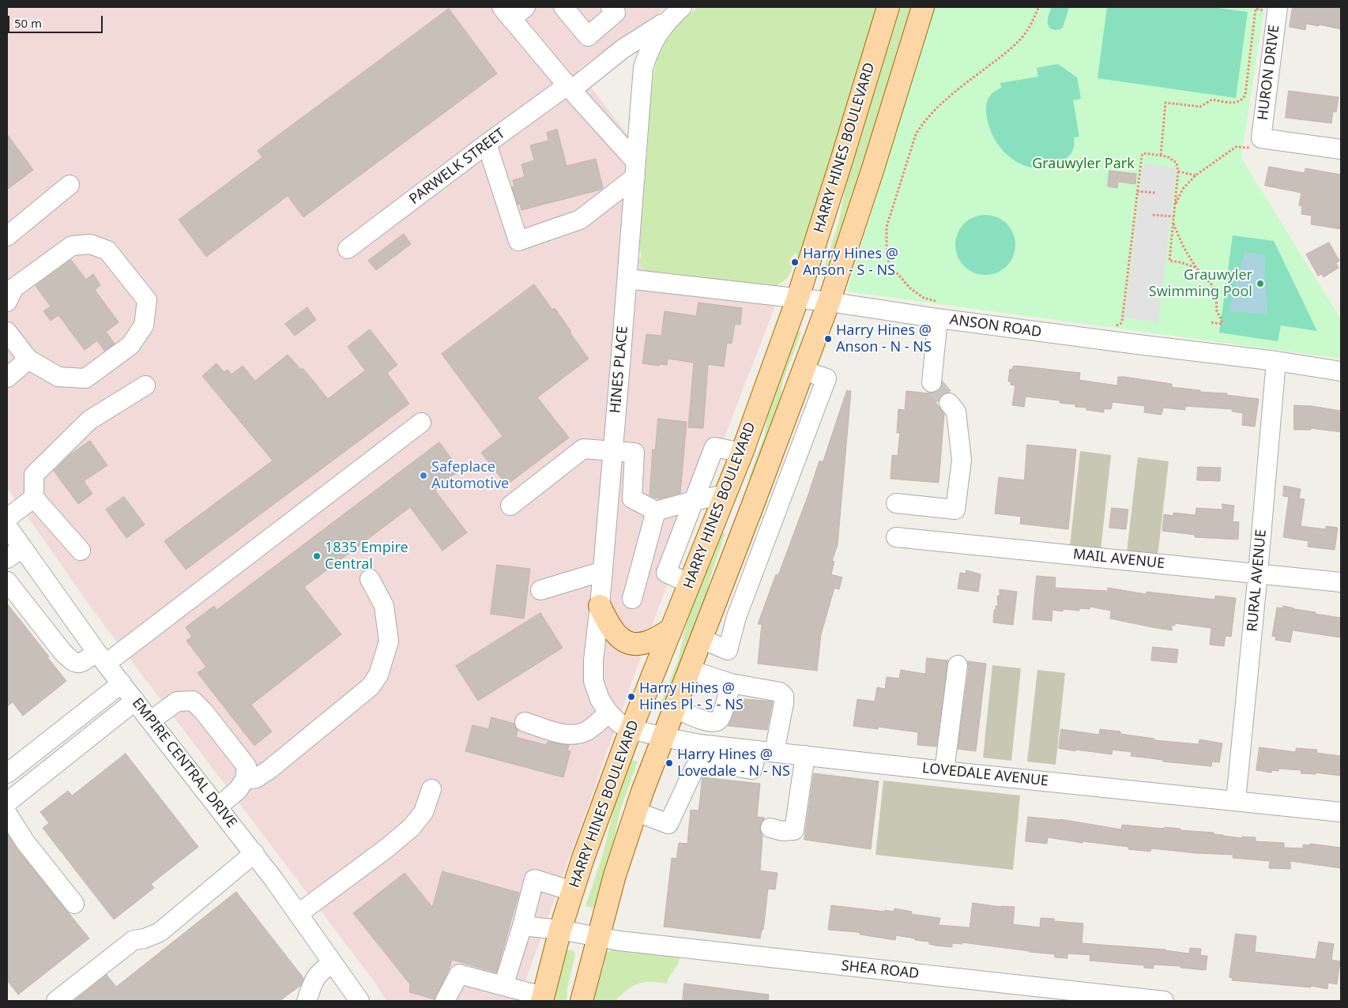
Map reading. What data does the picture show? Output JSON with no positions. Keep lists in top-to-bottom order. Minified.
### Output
{"streets":{"main road":["HARRY HINES BOULEVARD"],"street":["HURON DRIVE","PARWELK STREET","ANSON ROAD","HINES PLACE","MAIL AVENUE","RURAL AVENUE","EMPIRE CENTRAL DRIVE","LOVEDALE AVENUE","SHEA ROAD"]},"crossings":[["HARRY HINES BOULEVARD","ANSON ROAD"],["HARRY HINES BOULEVARD","HINES PLACE"],["HARRY HINES BOULEVARD","LOVEDALE AVENUE"],["HARRY HINES BOULEVARD","SHEA ROAD"],["ANSON ROAD","HINES PLACE"],["ANSON ROAD","RURAL AVENUE"],["HINES PLACE","LOVEDALE AVENUE"],["MAIL AVENUE","RURAL AVENUE"],["RURAL AVENUE","LOVEDALE AVENUE"]],"parks":["Grauwyler Park"],"places":["Harry Hines @ Anson - S - NS","Grauwyler Swimming Pool","Harry Hines @ Anson - N - NS","Safeplace Automotive","1835 Empire Central","Harry Hines @ Hines Pl - S - NS","Harry Hines @ Lovedale - N - NS"],"scale_bar":"50 m"}
